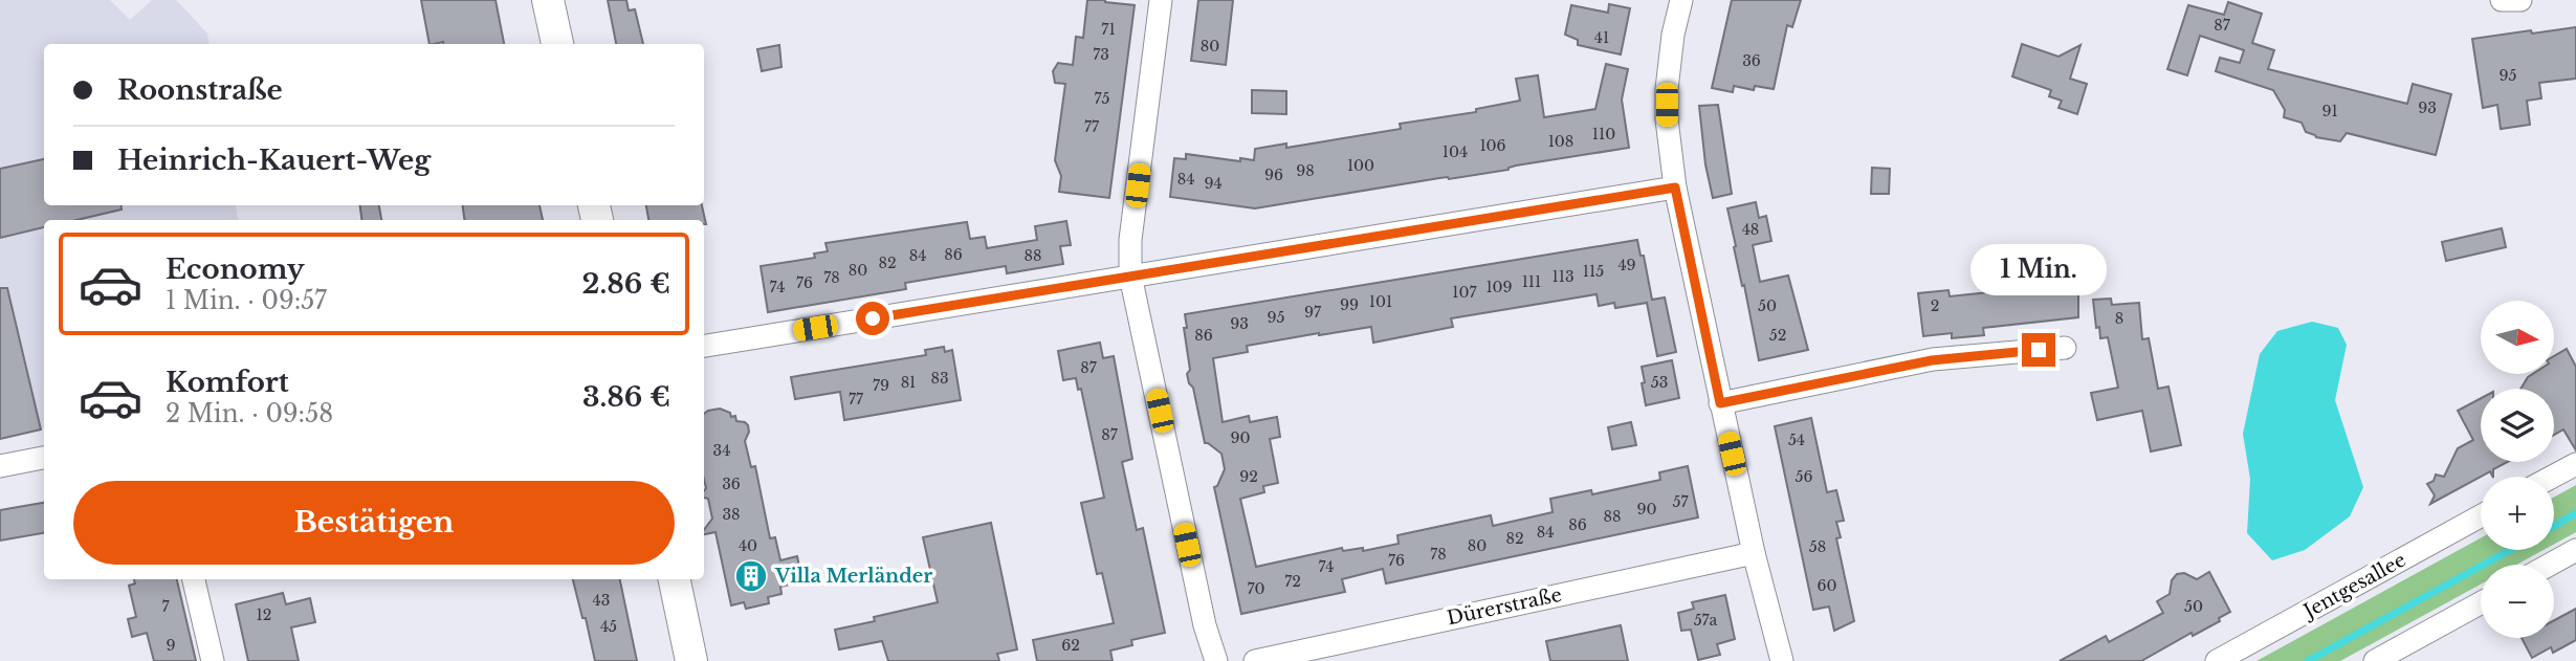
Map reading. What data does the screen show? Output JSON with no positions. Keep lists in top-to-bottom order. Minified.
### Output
{"streets":{"street":["Jentgesallee","Dürerstraße"]},"places":{"building":["Villa Merländer"]},"house_numbers":["87","71","41","80","73","36","95","75","93","91","77","110","108","106","104","100","98","96","84","94","48","86","84","88","82","49","80","115","113","78","111","76","74","109","107","101","99","50","2","97","95","8","93","86","52","87","83","81","53","79","77","87","90","54","34","92","56","36","57","90","38","88","86","84","82","40","80","58","78","76","74","72","60","70","43","7","50","12","57a","45","9","62"],"north":"right","page":{"banner":["Roonstraße","Heinrich-Kauert-Weg"],"list":[{"name":"Economy","note":"1 Min. · 09:57","value":"2.86 €"},{"name":"Komfort","note":"2 Min. · 09:58","value":"3.86 €"}],"bubble":"1 Min.","map_buttons":["+","−"],"buttons":"Bestätigen"}}
